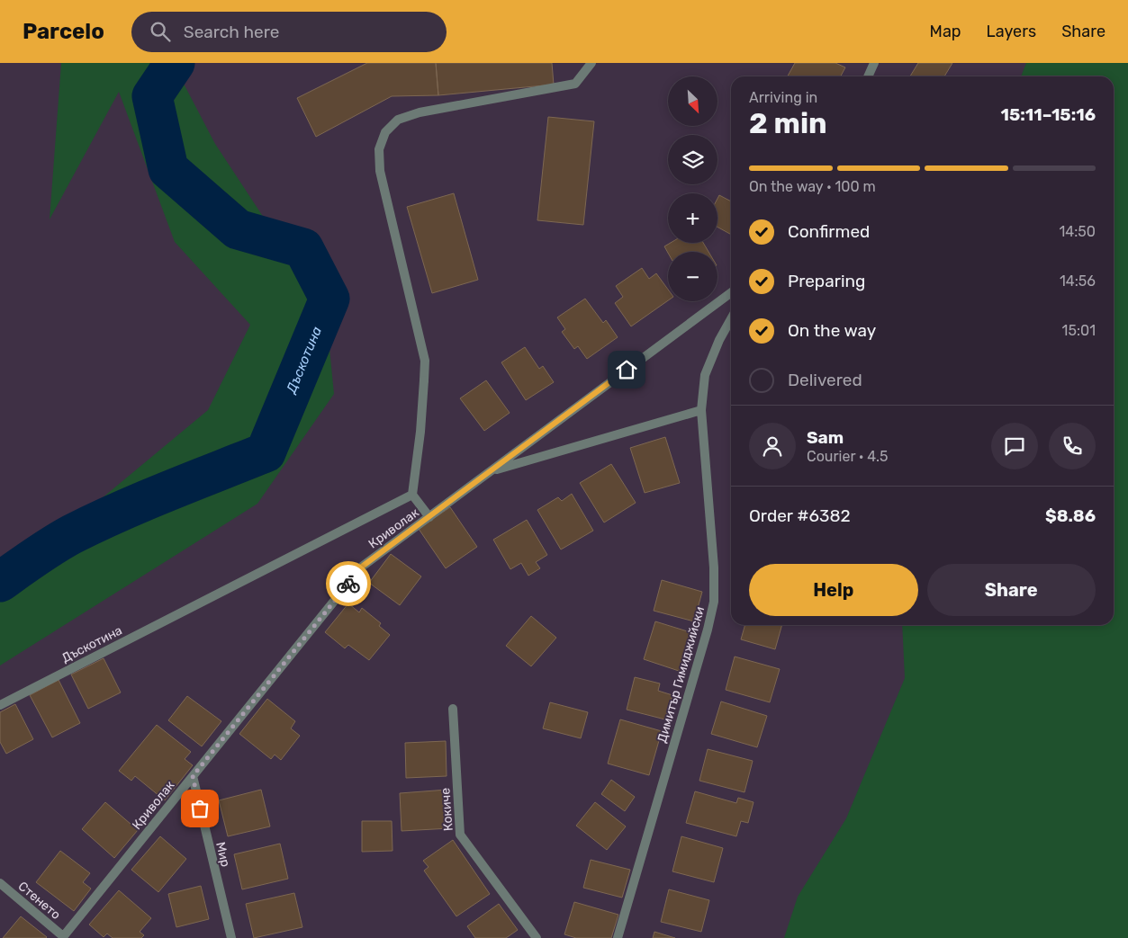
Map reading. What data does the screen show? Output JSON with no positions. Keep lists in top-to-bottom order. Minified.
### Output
{"streets":{"street":["Криволак","Дъскотина","Димитър Гимиджийски","Кокиче","Мир","Стенето"]},"crossings":[["Криволак","Мир"],["Криволак","Стенето"]],"water":["Дъскотина"],"north":"bottom right","page":{"header":"Parcelo","search":"Search here","nav":["Map","Layers","Share"],"map_buttons":["+","−"],"heading":["2 min","Arriving in","15:11–15:16"],"panel":["Sam","Courier · 4.5","Order #6382","$8.86"],"bar":"On the way · 100 m","list":[["Confirmed","14:50"],["Preparing","14:56"],["On the way","15:01"],"Delivered"],"buttons":["Help","Share"]}}
